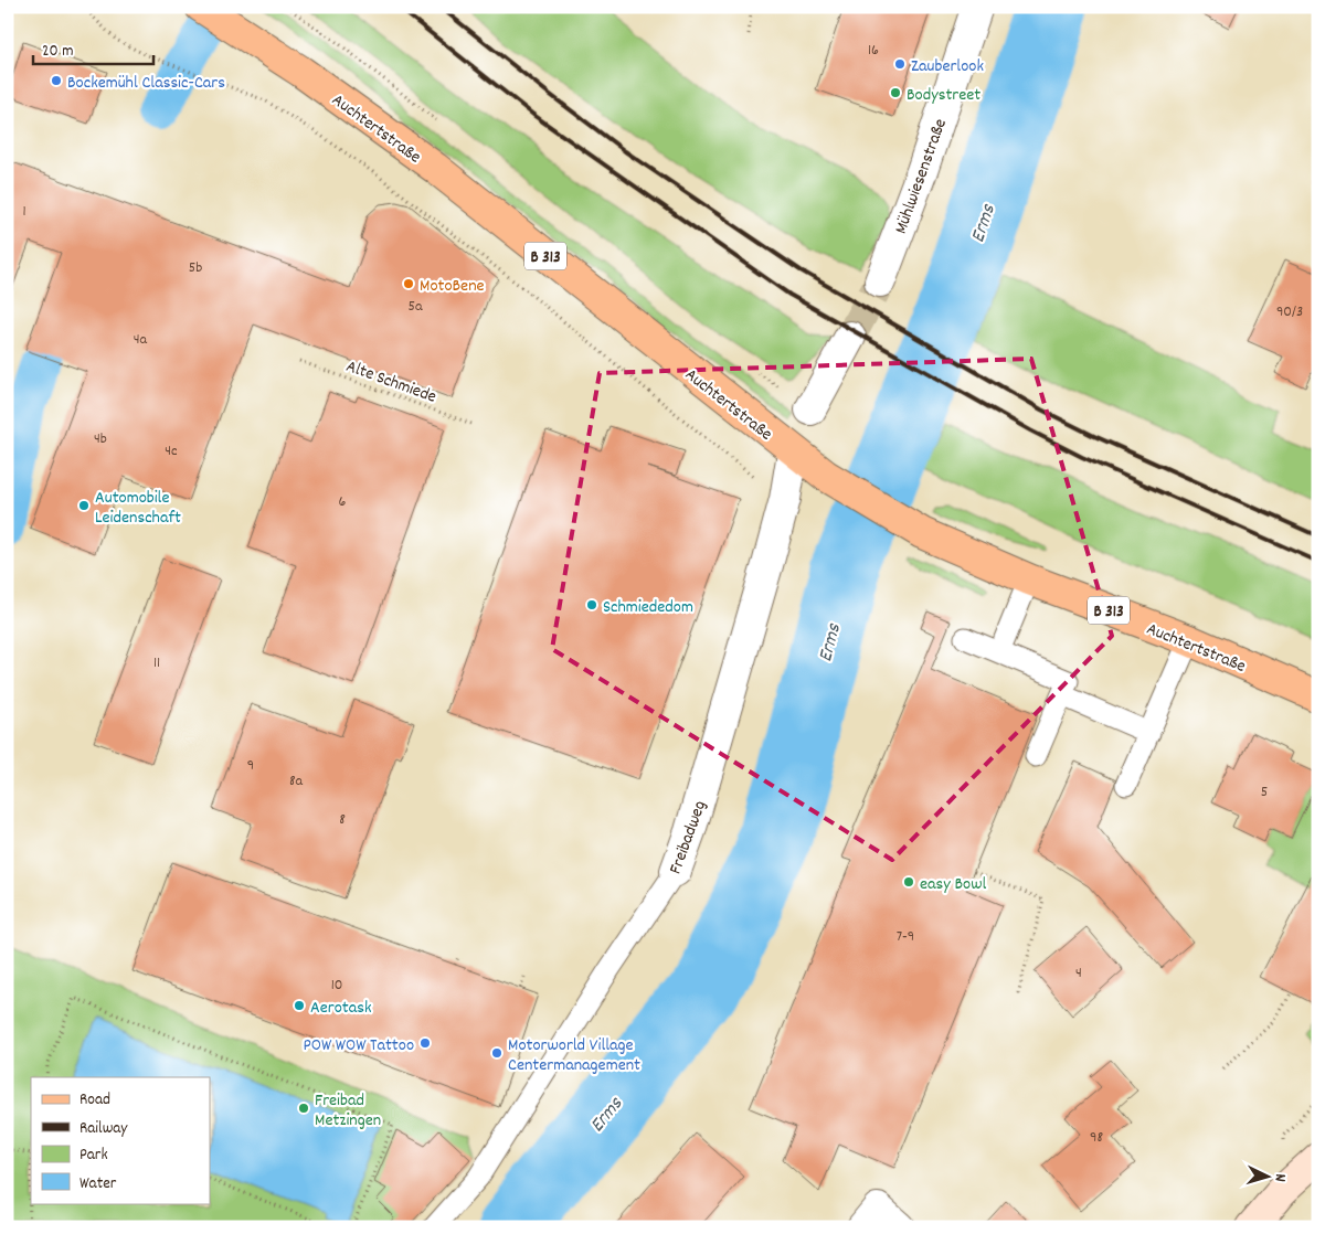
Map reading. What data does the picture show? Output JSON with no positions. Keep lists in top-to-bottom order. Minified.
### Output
{"streets":{"main road":["Auchtertstraße","B 313"],"street":["Mühlwiesenstraße","Freibadweg"],"path":["Alte Schmiede"]},"crossings":[["Auchtertstraße","Freibadweg"]],"water":["Erms"],"places":["Zauberlook","Bockemühl Classic-Cars","Bodystreet","MotoBene","Automobile Leidenschaft","Schmiededom","easy Bowl","Aerotask","POW WOW Tattoo","Motorworld Village Centermanagement","Freibad Metzingen"],"house_numbers":["16","1","5b","5a","90/3","4a","4b","4c","6","11","9","8a","5","8","7-9","4","10","98"],"legend":["Road","Railway","Park","Water"],"scale_bar":"20 m","north":"right"}
